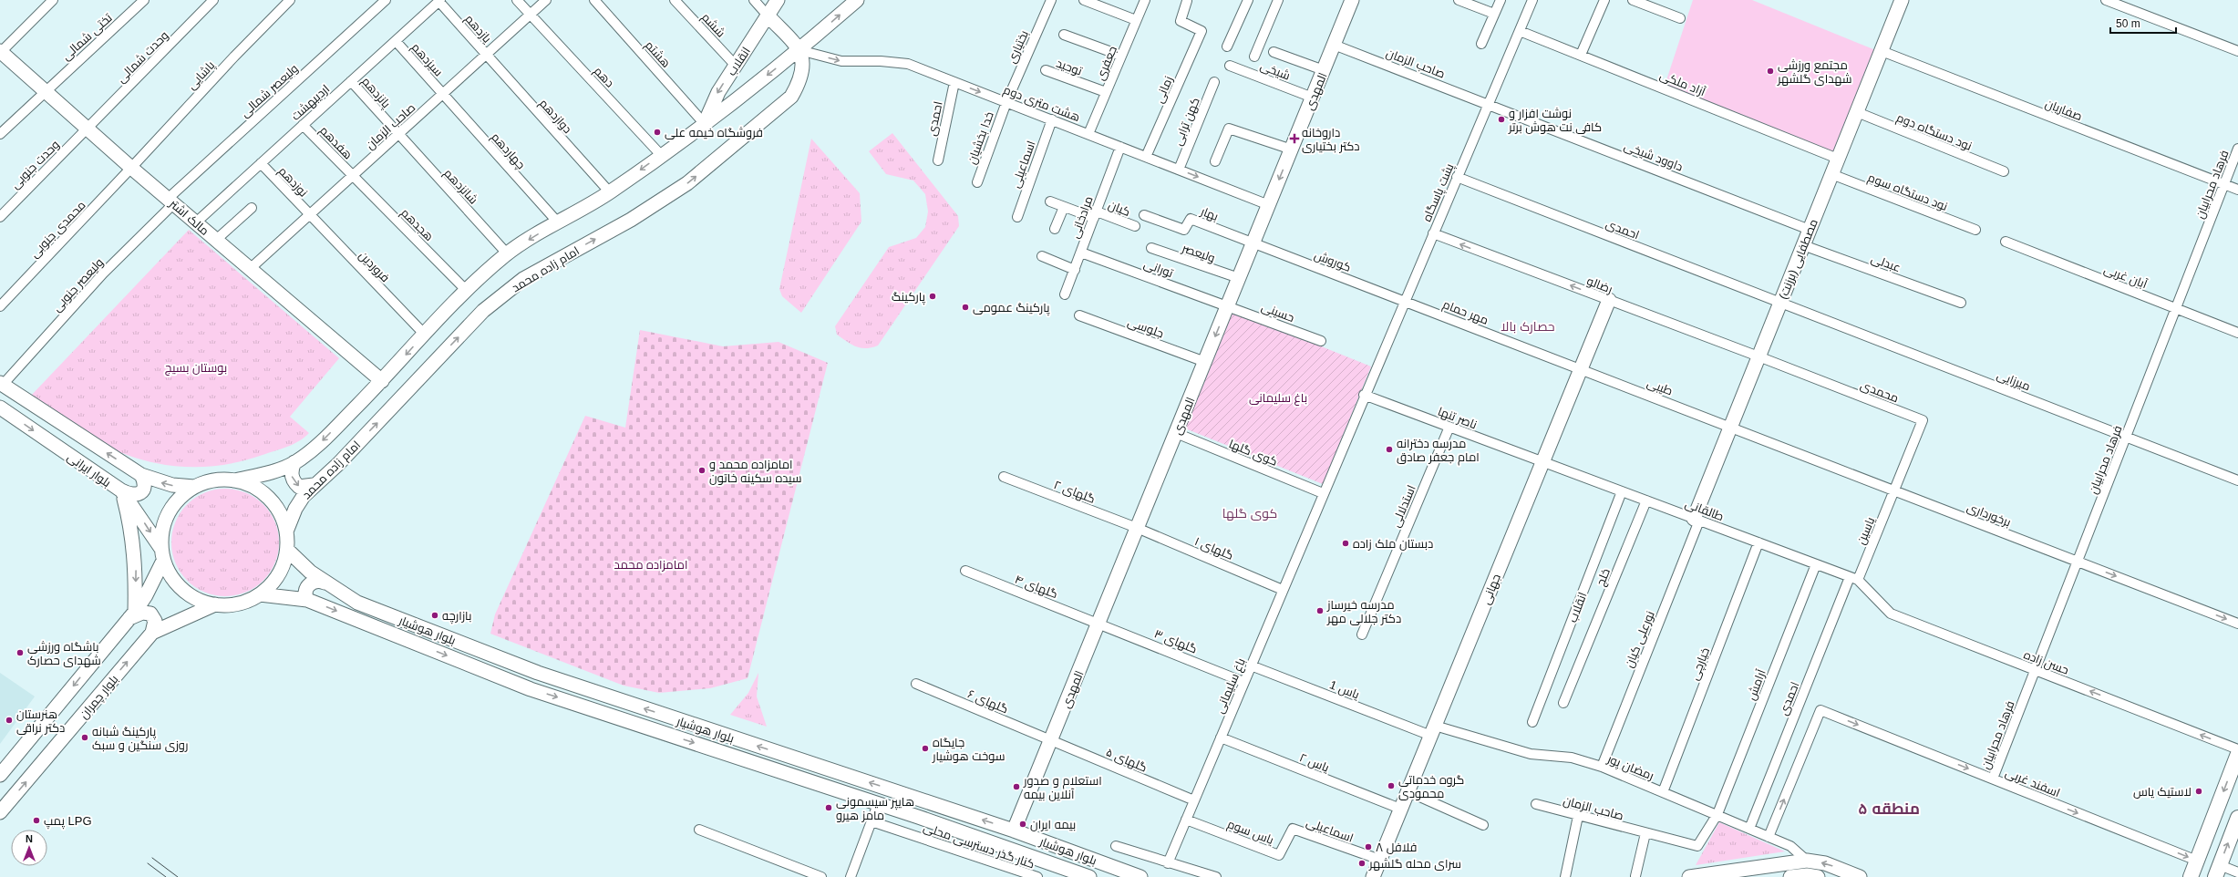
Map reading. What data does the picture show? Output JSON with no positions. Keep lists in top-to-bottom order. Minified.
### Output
{"streets":{"street":["ششم","یازدهم","تختی شمالی","بختیاری","هشتم","وحدت شمالی","سیزدهم","انقلاب","جعفری","صاحب الزمان","توحید","شیخی","پاشایی","دهم","آزاد ملکی","زمانی","ولیعصر شمالی","المهدی","پانزدهم","اردیبهشت","هشت متری دوم","صفاریان","دوازدهم","احمدی","کهن ترابی","نود دستگاه دوم","خدا بخشیان","هفدهم","چهاردهم","داوود شیخی","وحدت جنوبی","اسماعیلی","نوزدهم","فرهاد محرابیان","شانزدهم","نود دستگاه سوم","پشت پاسگاه","کیان","بهار","مالک اشتر","مرادخانی","هجدهم","محمدی جنوبی","ولیعصر","مصطفایی (برزنت)","کوروش","عبدلی","فروردین","تورانی","امام زاده محمد","آبان غربی","ولیعصر جنوبی","رضالو","حسینی","مهر حمام","جلوسی","میرزایی","طیبی","محمدی","ناصر تنها","کوی گلها","بلوار ایرانی","گلهای ۲","استدلالی","طالقانی","برخورداری","یاسین","گلهای ۱","خلج","گلهای ۴","جهانی","بلوار هوشیار","نورعلی کیان","گلهای ۳","حسن زاده","خیارچی","آرامش","باغ سلیمانی","یاس 1","بلوار چمران","گلهای ۶","گلهای ۵","یاس ۲","رمضان پور","اسفند غربی","یاس سوم","کنار گذر دسترسی محلی"]},"crossings":[["ششم","انقلاب"],["یازدهم","صاحب الزمان"],["یازدهم","اردیبهشت"],["یازدهم","دوازدهم"],["تختی شمالی","مالک اشتر"],["بختیاری","هشت متری دوم"],["بختیاری","خدا بخشیان"],["هشتم","انقلاب"],["وحدت شمالی","وحدت جنوبی"],["وحدت شمالی","مالک اشتر"],["سیزدهم","صاحب الزمان"],["سیزدهم","اردیبهشت"],["سیزدهم","چهاردهم"],["انقلاب","طالقانی"],["جعفری","توحید"],["جعفری","هشت متری دوم"],["صاحب الزمان","دهم"],["صاحب الزمان","المهدی"],["صاحب الزمان","پانزدهم"],["صاحب الزمان","دوازدهم"],["صاحب الزمان","هفدهم"],["صاحب الزمان","چهاردهم"],["صاحب الزمان","داوود شیخی"],["صاحب الزمان","نوزدهم"],["صاحب الزمان","شانزدهم"],["صاحب الزمان","پشت پاسگاه"],["صاحب الزمان","مالک اشتر"],["صاحب الزمان","هجدهم"],["صاحب الزمان","فروردین"],["صاحب الزمان","آرامش"],["صاحب الزمان","رمضان پور"],["شیخی","المهدی"],["پاشایی","مالک اشتر"],["پاشایی","محمدی جنوبی"],["آزاد ملکی","پشت پاسگاه"],["آزاد ملکی","مصطفایی (برزنت)"],["زمانی","هشت متری دوم"],["ولیعصر شمالی","مالک اشتر"],["ولیعصر شمالی","ولیعصر جنوبی"],["المهدی","هشت متری دوم"],["المهدی","بهار"],["المهدی","ولیعصر"],["المهدی","کوروش"],["المهدی","تورانی"],["المهدی","حسینی"],["المهدی","جلوسی"],["المهدی","کوی گلها"],["المهدی","گلهای ۲"],["المهدی","گلهای ۱"],["المهدی","گلهای ۴"],["المهدی","بلوار هوشیار"],["المهدی","گلهای ۳"],["المهدی","گلهای ۶"],["المهدی","گلهای ۵"],["پانزدهم","اردیبهشت"],["پانزدهم","شانزدهم"],["اردیبهشت","هفدهم"],["اردیبهشت","نوزدهم"],["اردیبهشت","مالک اشتر"],["هشت متری دوم","احمدی"],["هشت متری دوم","کهن ترابی"],["هشت متری دوم","خدا بخشیان"],["هشت متری دوم","اسماعیلی"],["هشت متری دوم","مرادخانی"],["هشت متری دوم","امام زاده محمد"],["صفاریان","فرهاد محرابیان"],["صفاریان","مصطفایی (برزنت)"],["احمدی","پشت پاسگاه"],["احمدی","مصطفایی (برزنت)"],["احمدی","میرزایی"],["احمدی","طالقانی"],["احمدی","یاسین"],["احمدی","حسن زاده"],["احمدی","رمضان پور"],["نود دستگاه دوم","مصطفایی (برزنت)"],["هفدهم","هجدهم"],["داوود شیخی","پشت پاسگاه"],["داوود شیخی","مصطفایی (برزنت)"],["وحدت جنوبی","مالک اشتر"],["اسماعیلی","جهانی"],["اسماعیلی","یاس سوم"],["نوزدهم","فروردین"],["فرهاد محرابیان","آبان غربی"],["فرهاد محرابیان","میرزایی"],["فرهاد محرابیان","برخورداری"],["فرهاد محرابیان","حسن زاده"],["فرهاد محرابیان","اسفند غربی"],["نود دستگاه سوم","مصطفایی (برزنت)"],["پشت پاسگاه","کوروش"],["پشت پاسگاه","رضالو"],["پشت پاسگاه","مهر حمام"],["پشت پاسگاه","ناصر تنها"],["پشت پاسگاه","باغ سلیمانی"],["کیان","مرادخانی"],["بهار","کوروش"],["مالک اشتر","محمدی جنوبی"],["مالک اشتر","ولیعصر جنوبی"],["مرادخانی","تورانی"],["مصطفایی (برزنت)","عبدلی"],["مصطفایی (برزنت)","رضالو"],["مصطفایی (برزنت)","میرزایی"],["مصطفایی (برزنت)","طیبی"],["مصطفایی (برزنت)","محمدی"],["مصطفایی (برزنت)","طالقانی"],["مصطفایی (برزنت)","برخورداری"],["مصطفایی (برزنت)","نورعلی کیان"],["کوروش","مهر حمام"],["تورانی","حسینی"],["امام زاده محمد","بلوار ایرانی"],["امام زاده محمد","بلوار هوشیار"],["امام زاده محمد","بلوار چمران"],["ولیعصر جنوبی","بلوار ایرانی"],["رضالو","محمدی"],["رضالو","جهانی"],["مهر حمام","طیبی"],["مهر حمام","جهانی"],["طیبی","برخورداری"],["طیبی","جهانی"],["محمدی","برخورداری"],["محمدی","یاسین"],["ناصر تنها","استدلالی"],["ناصر تنها","طالقانی"],["ناصر تنها","جهانی"],["ناصر تنها","باغ سلیمانی"],["کوی گلها","باغ سلیمانی"],["بلوار ایرانی","بلوار هوشیار"],["بلوار ایرانی","بلوار چمران"],["گلهای ۲","گلهای ۱"],["طالقانی","یاسین"],["طالقانی","خلج"],["طالقانی","جهانی"],["طالقانی","نورعلی کیان"],["طالقانی","حسن زاده"],["طالقانی","خیارچی"],["طالقانی","آرامش"],["برخورداری","یاسین"],["یاسین","حسن زاده"],["گلهای ۱","باغ سلیمانی"],["گلهای ۴","گلهای ۳"],["جهانی","یاس 1"],["جهانی","یاس ۲"],["جهانی","رمضان پور"],["بلوار هوشیار","بلوار چمران"],["نورعلی کیان","رمضان پور"],["گلهای ۳","باغ سلیمانی"],["خیارچی","رمضان پور"],["آرامش","رمضان پور"],["باغ سلیمانی","یاس 1"],["باغ سلیمانی","گلهای ۵"],["باغ سلیمانی","یاس ۲"],["باغ سلیمانی","یاس سوم"],["یاس 1","رمضان پور"],["گلهای ۶","گلهای ۵"],["رمضان پور","اسفند غربی"]],"one_way":["هشت متری دوم","رضالو","حسن زاده"],"districts":["حصارک بالا","کوی گلها","منطقه ۵"],"parks":["بوستان بسیج","باغ سلیمانی","امامزاده محمد"],"places":{"other":["مجتمع ورزشی شهدای گلشهر","نوشت افزار و کافی نت هوش برتر","فروشگاه خیمه علی","پارکینگ","پارکینگ عمومی","مدرسه دخترانه امام جعفر صادق","امامزاده محمد و سیده سکینه خاتون","دبستان ملک زاده","مدرسه خیرساز دکتر جلالی مهر","بازارچه","باشگاه ورزشی شهدای حصارک","هنرستان دکتر نراقی","پارکینگ شبانه روزی سنگین و سبک","جایگاه سوخت هوشیار","گروه خدماتی محمودی","استعلام و صدور آنلاین بیمه","لاستیک یاس","هایپر سیسمونی مامز هیرو","پمپ LPG","بیمه ایران","فلافل ۸","سرای محله گلشهر"],"health":["داروخانه دکتر بختیاری"]},"scale_bar":"50 m","north":"top"}
